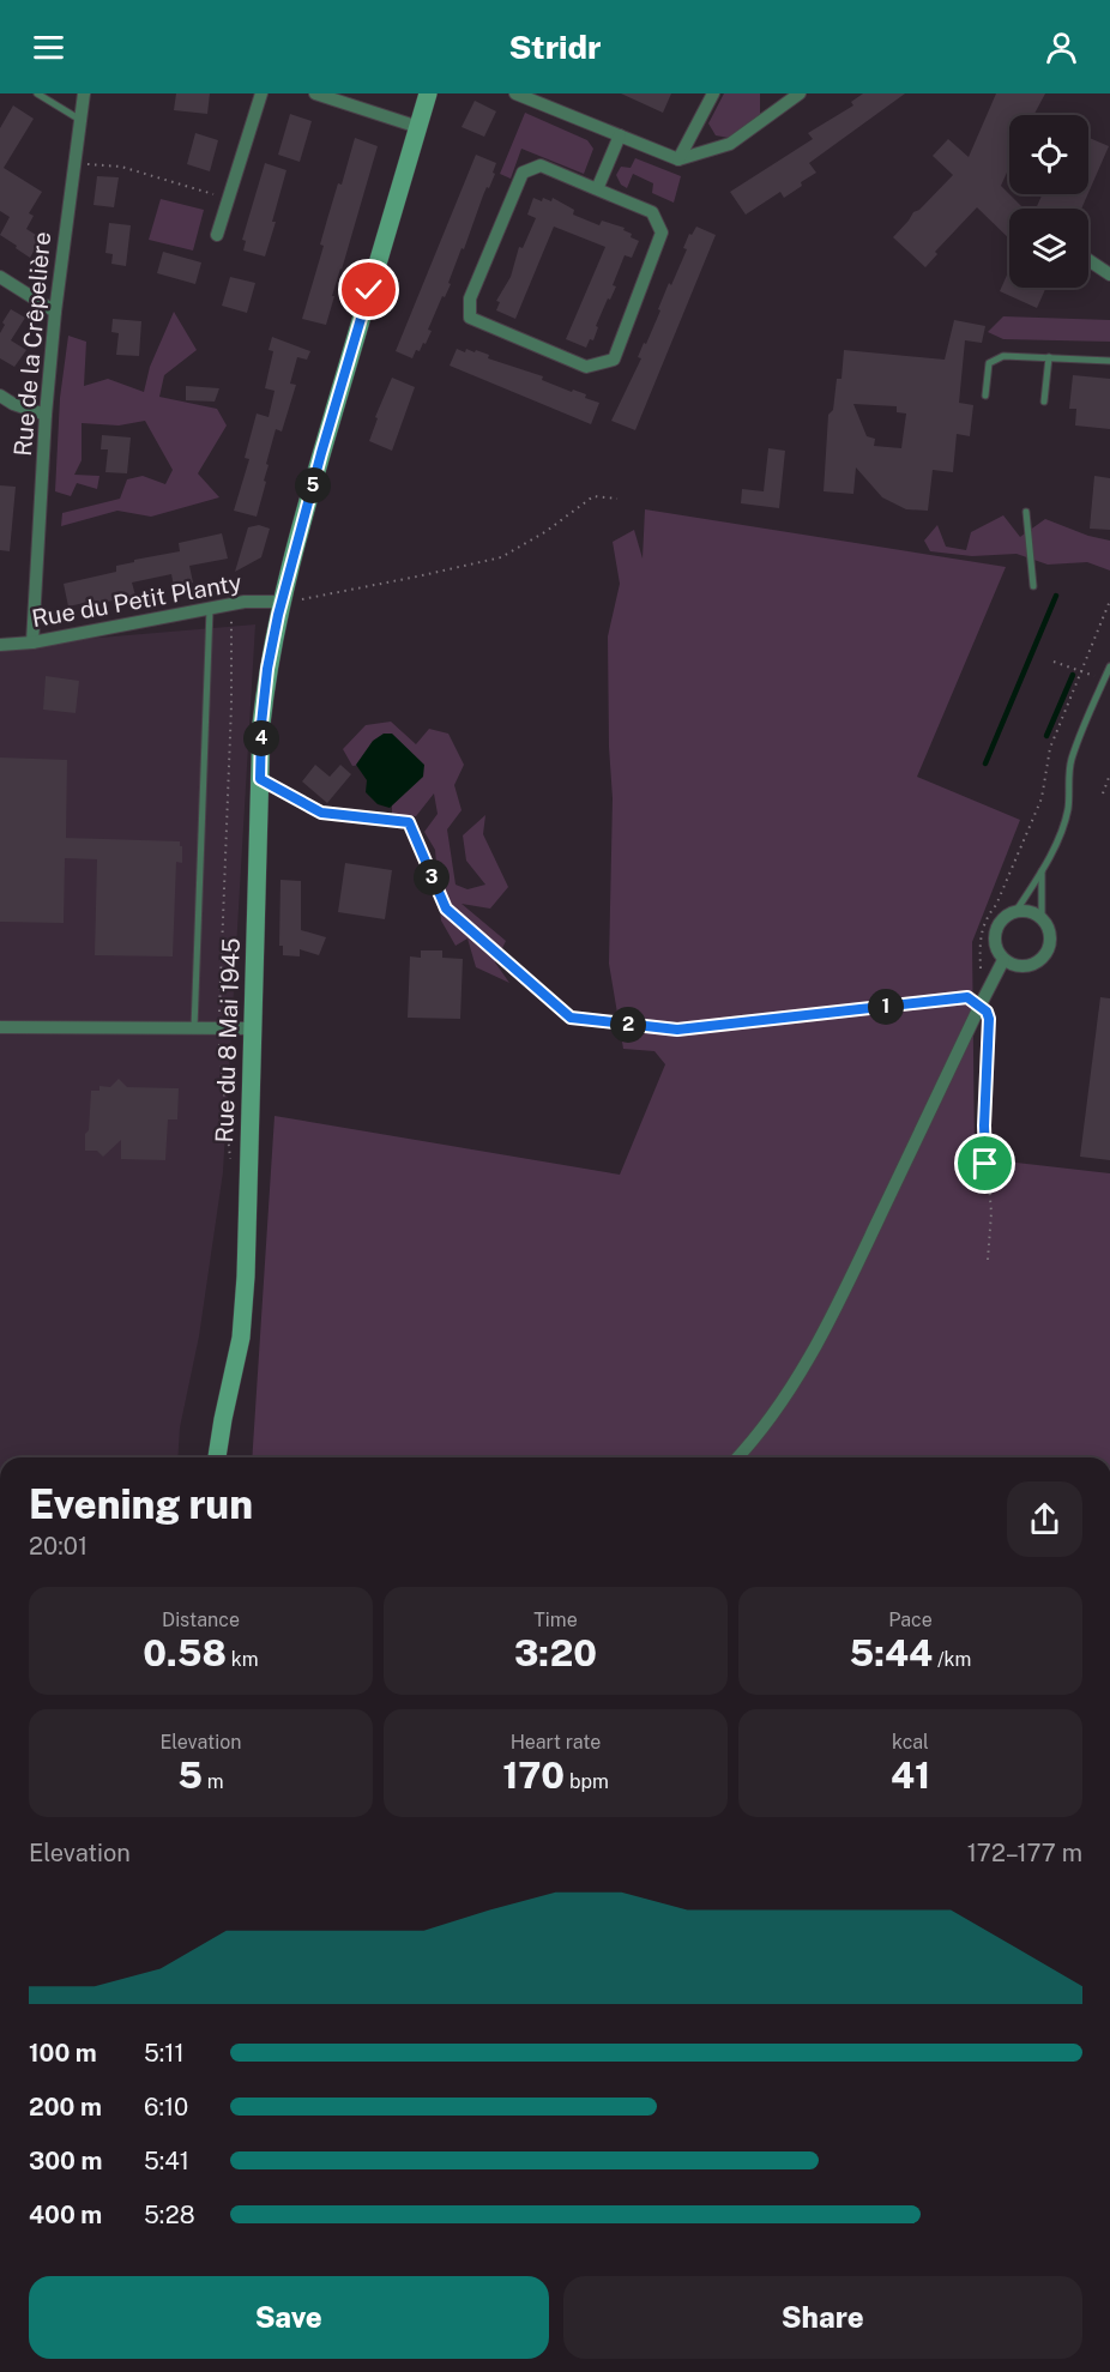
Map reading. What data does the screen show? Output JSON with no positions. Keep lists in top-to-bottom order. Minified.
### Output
{"streets":{"main road":["Rue du 8 Mai 1945"],"street":["Rue de la Crêpelière","Rue du Petit Planty"]},"crossings":[["Rue de la Crêpelière","Rue du Petit Planty"],["Rue du Petit Planty","Rue du 8 Mai 1945"]],"page":{"header":"Stridr","pins":["5","4","3","1","2"],"heading":["Evening run","20:01"],"stats":[["Distance","0.58 km"],["Time","3:20"],["Pace","5:44 /km"],["Elevation","5 m"],["Heart rate","170 bpm"],["kcal","41"]],"chart":["Elevation","172–177 m"],"list":[{"name":"100 m","note":"5:11"},{"name":"200 m","note":"6:10"},{"name":"300 m","note":"5:41"},{"name":"400 m","note":"5:28"}],"buttons":["Save","Share"]}}
